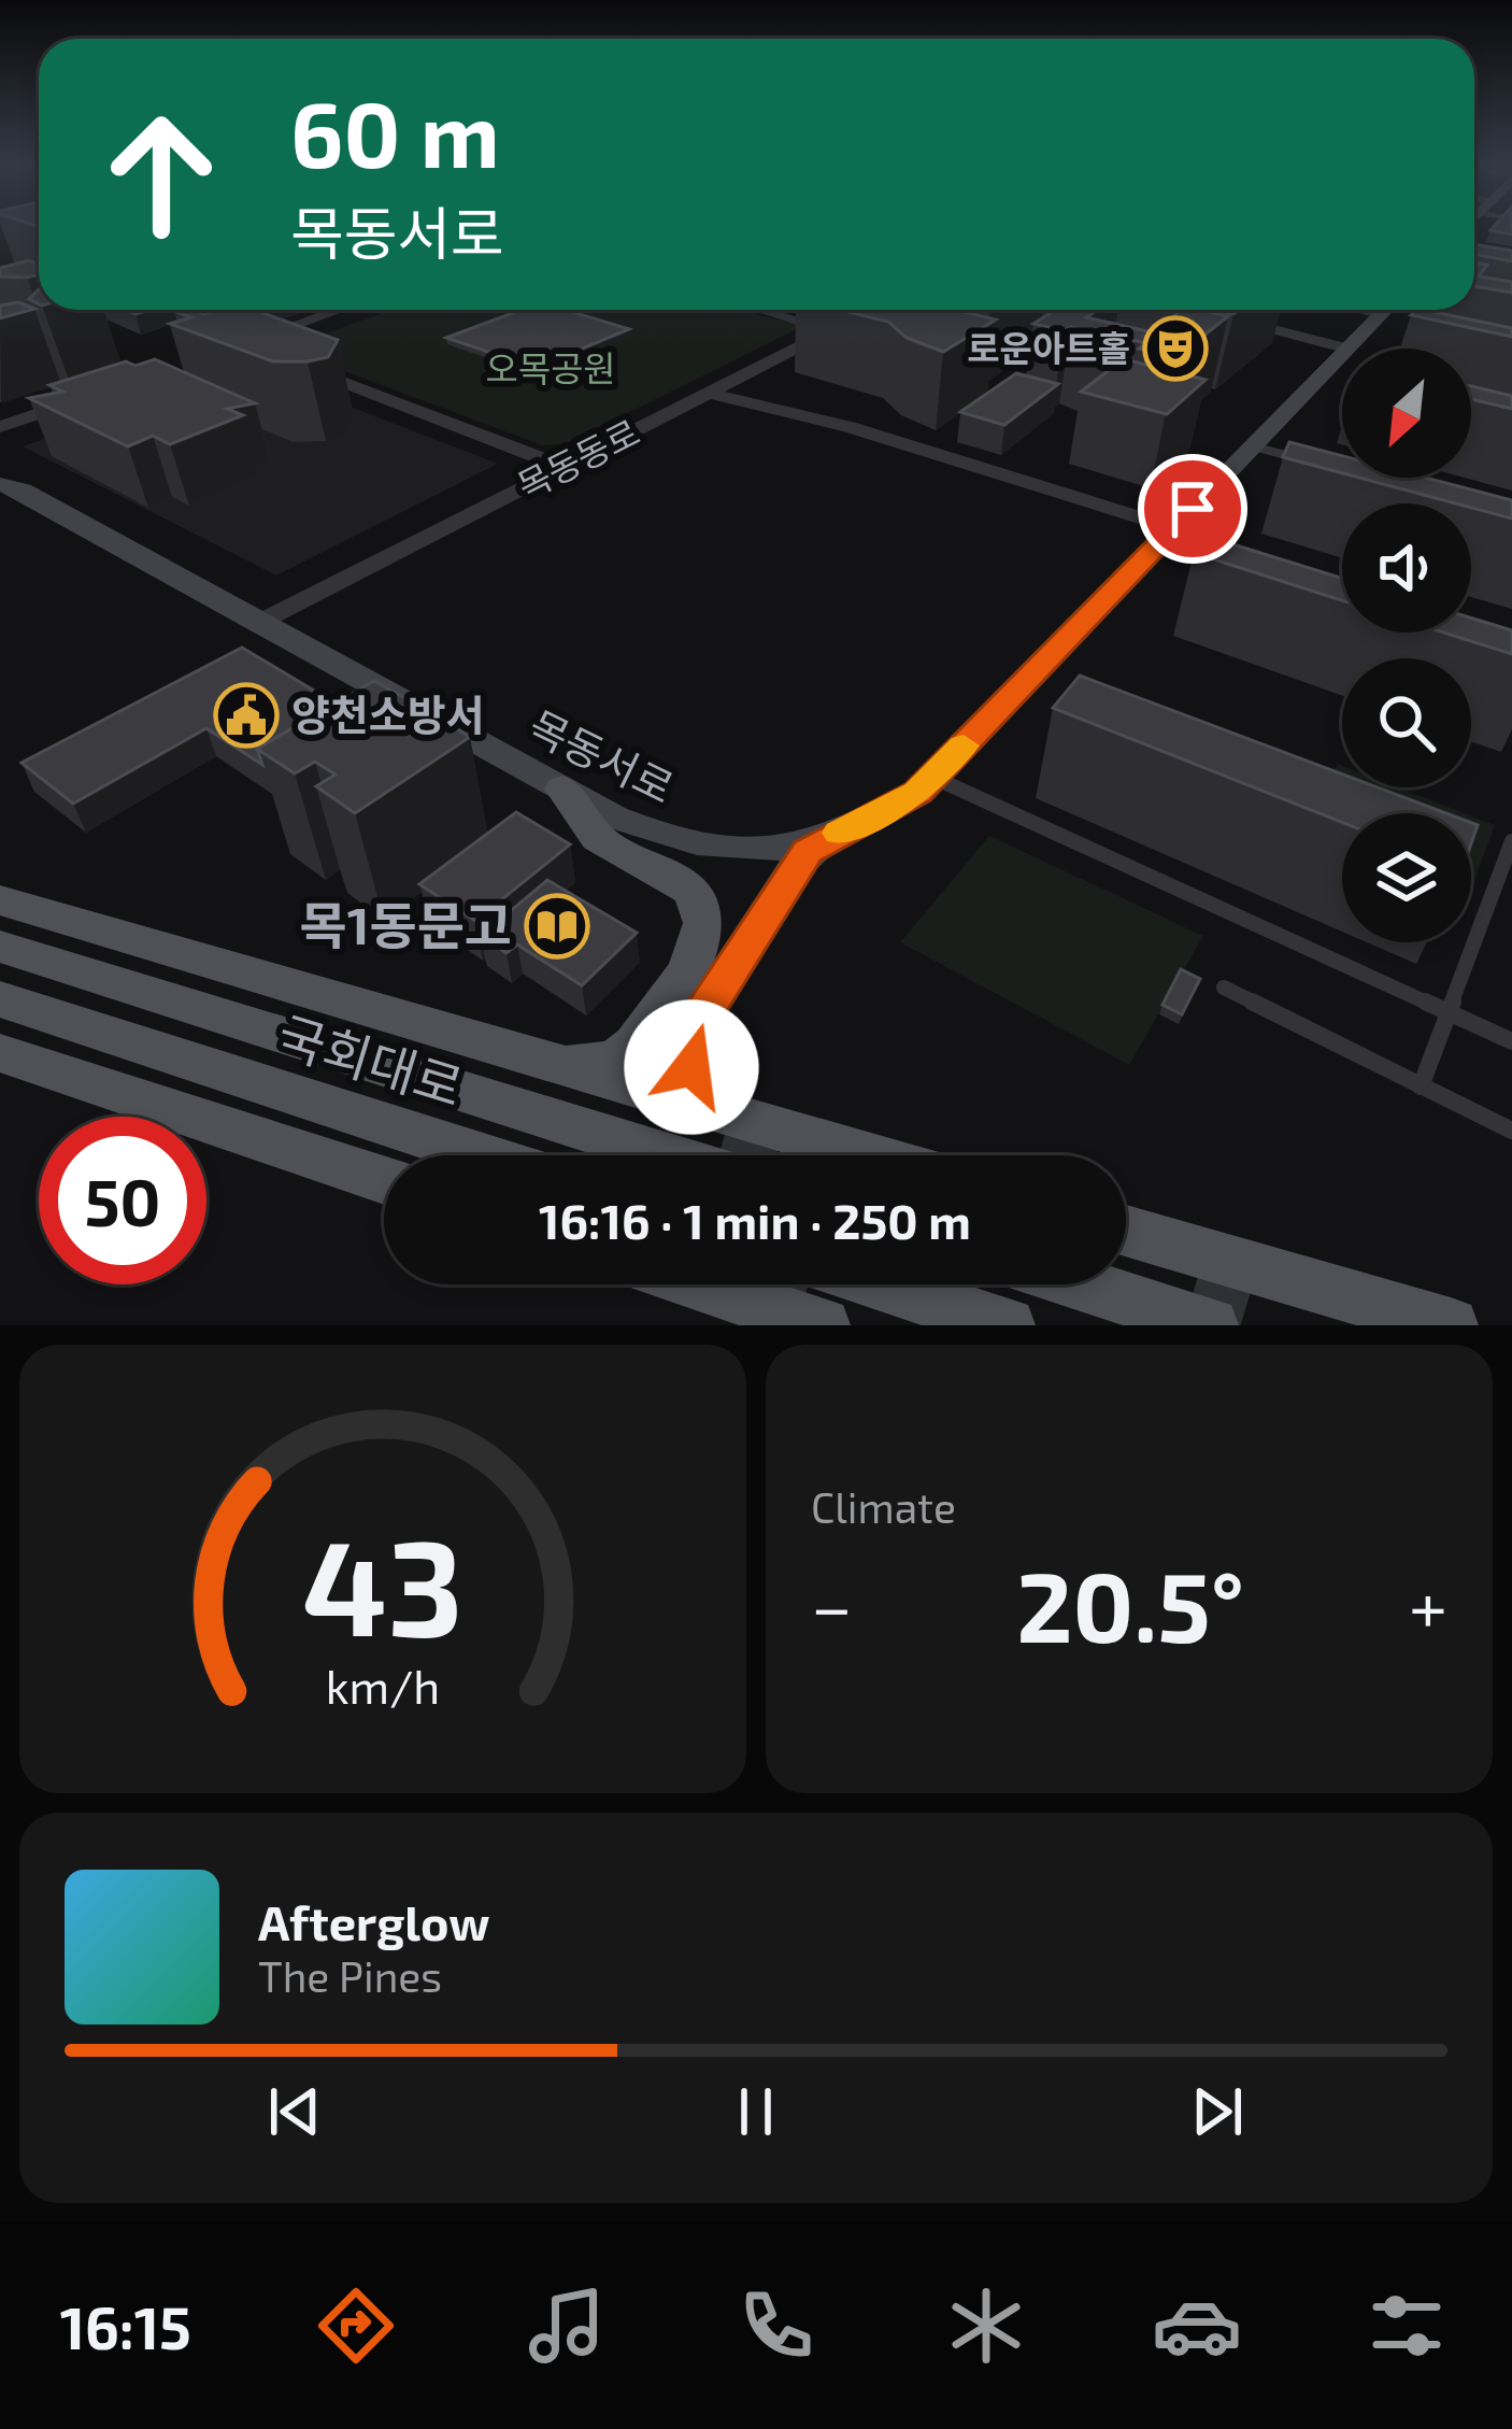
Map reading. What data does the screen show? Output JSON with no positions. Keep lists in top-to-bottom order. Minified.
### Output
{"streets":{"main road":["목동서로","국회대로"],"street":["목동동로"]},"crossings":[["목동동로","목동서로"]],"parks":["오목공원"],"places":{"theatre":["로운아트홀"],"public building":["양천소방서"],"library":["목1동문고"]},"north":"bottom left","page":{"turn":["60 m","목동서로"],"limit":"50","trip":"16:16 · 1 min · 250 m","tile":"Climate","heat":["−","20.5°","+"],"song":["Afterglow","The Pines"],"tabs":"16:15","gauge":["43","km/h"]}}
